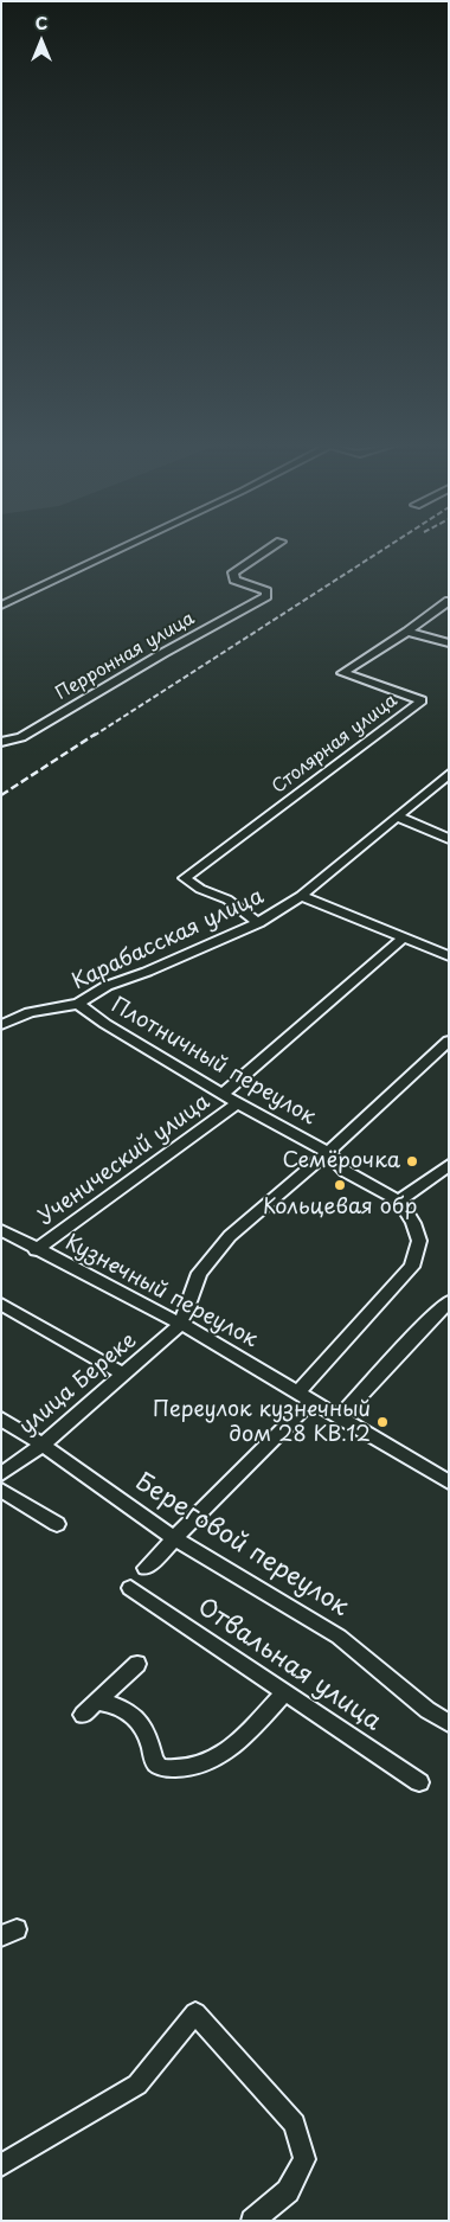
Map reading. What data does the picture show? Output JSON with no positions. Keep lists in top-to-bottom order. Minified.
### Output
{"streets":{"street":["Перронная улица","Столярная улица","Карабасская улица","Плотничный переулок","Ученический улица","Кузнечный переулок","улица Береке","Береговой переулок","Отвальная улица"]},"crossings":[["Столярная улица","Карабасская улица"],["Карабасская улица","Плотничный переулок"],["Плотничный переулок","Ученический улица"],["Ученический улица","Кузнечный переулок"],["Кузнечный переулок","улица Береке"],["улица Береке","Береговой переулок"]],"places":["Семёрочка","Кольцевая обр","Переулок кузнечный дом 28 КВ.12"],"north":"top"}
